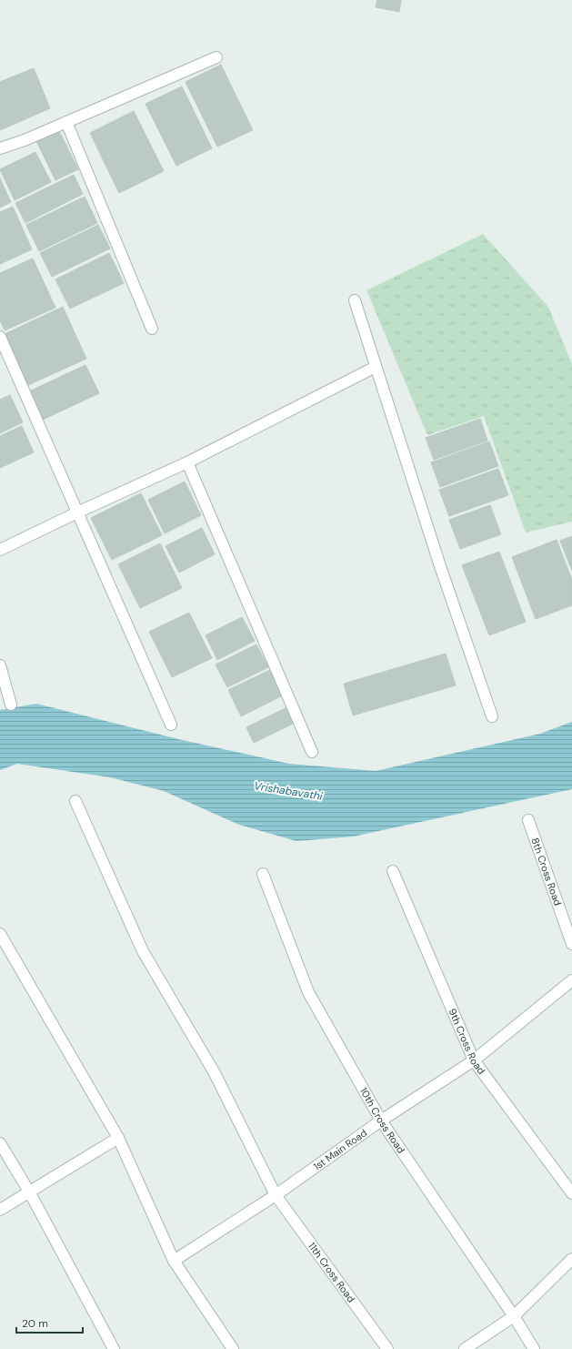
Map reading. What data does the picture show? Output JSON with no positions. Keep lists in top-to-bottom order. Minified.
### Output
{"streets":{"street":["8th Cross Road","9th Cross Road","10th Cross Road","1st Main Road","11th Cross Road"]},"crossings":[["9th Cross Road","1st Main Road"],["10th Cross Road","1st Main Road"],["1st Main Road","11th Cross Road"]],"water":["Vrishabavathi"],"scale_bar":"20 m"}
